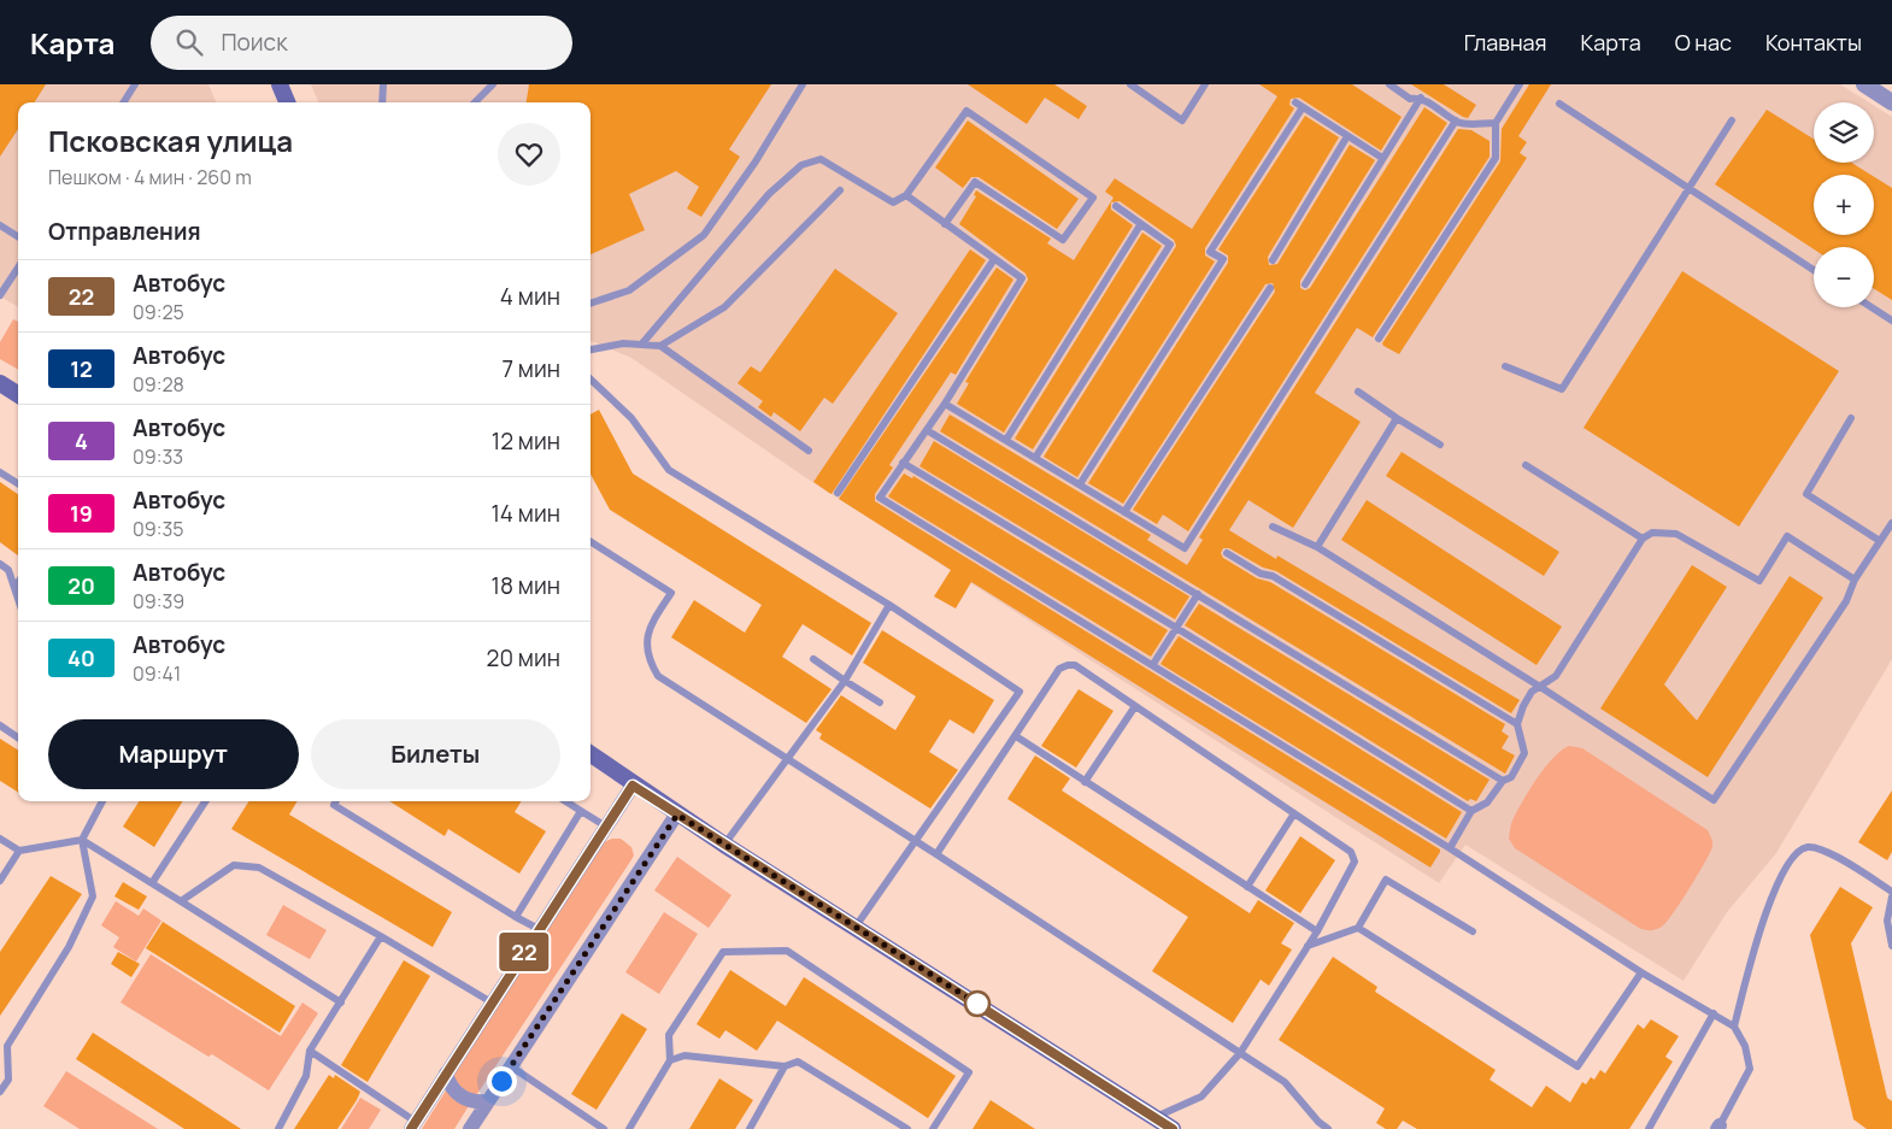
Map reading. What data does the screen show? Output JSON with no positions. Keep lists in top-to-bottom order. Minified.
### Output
{"lines":["bus line 22"],"page":{"header":"Карта","search":"Поиск","nav":["Главная","Карта","О нас","Контакты"],"on_map":"22","map_buttons":["+","−"],"heading":[["Псковская улица","Пешком · 4 мин · 260 m"],"Отправления"],"list":[{"mark":"22","name":"Автобус","note":"09:25","value":"4 мин"},{"mark":"12","name":"Автобус","note":"09:28","value":"7 мин"},{"mark":"4","name":"Автобус","note":"09:33","value":"12 мин"},{"mark":"19","name":"Автобус","note":"09:35","value":"14 мин"},{"mark":"20","name":"Автобус","note":"09:39","value":"18 мин"},{"mark":"40","name":"Автобус","note":"09:41","value":"20 мин"}],"buttons":["Маршрут","Билеты"]}}
